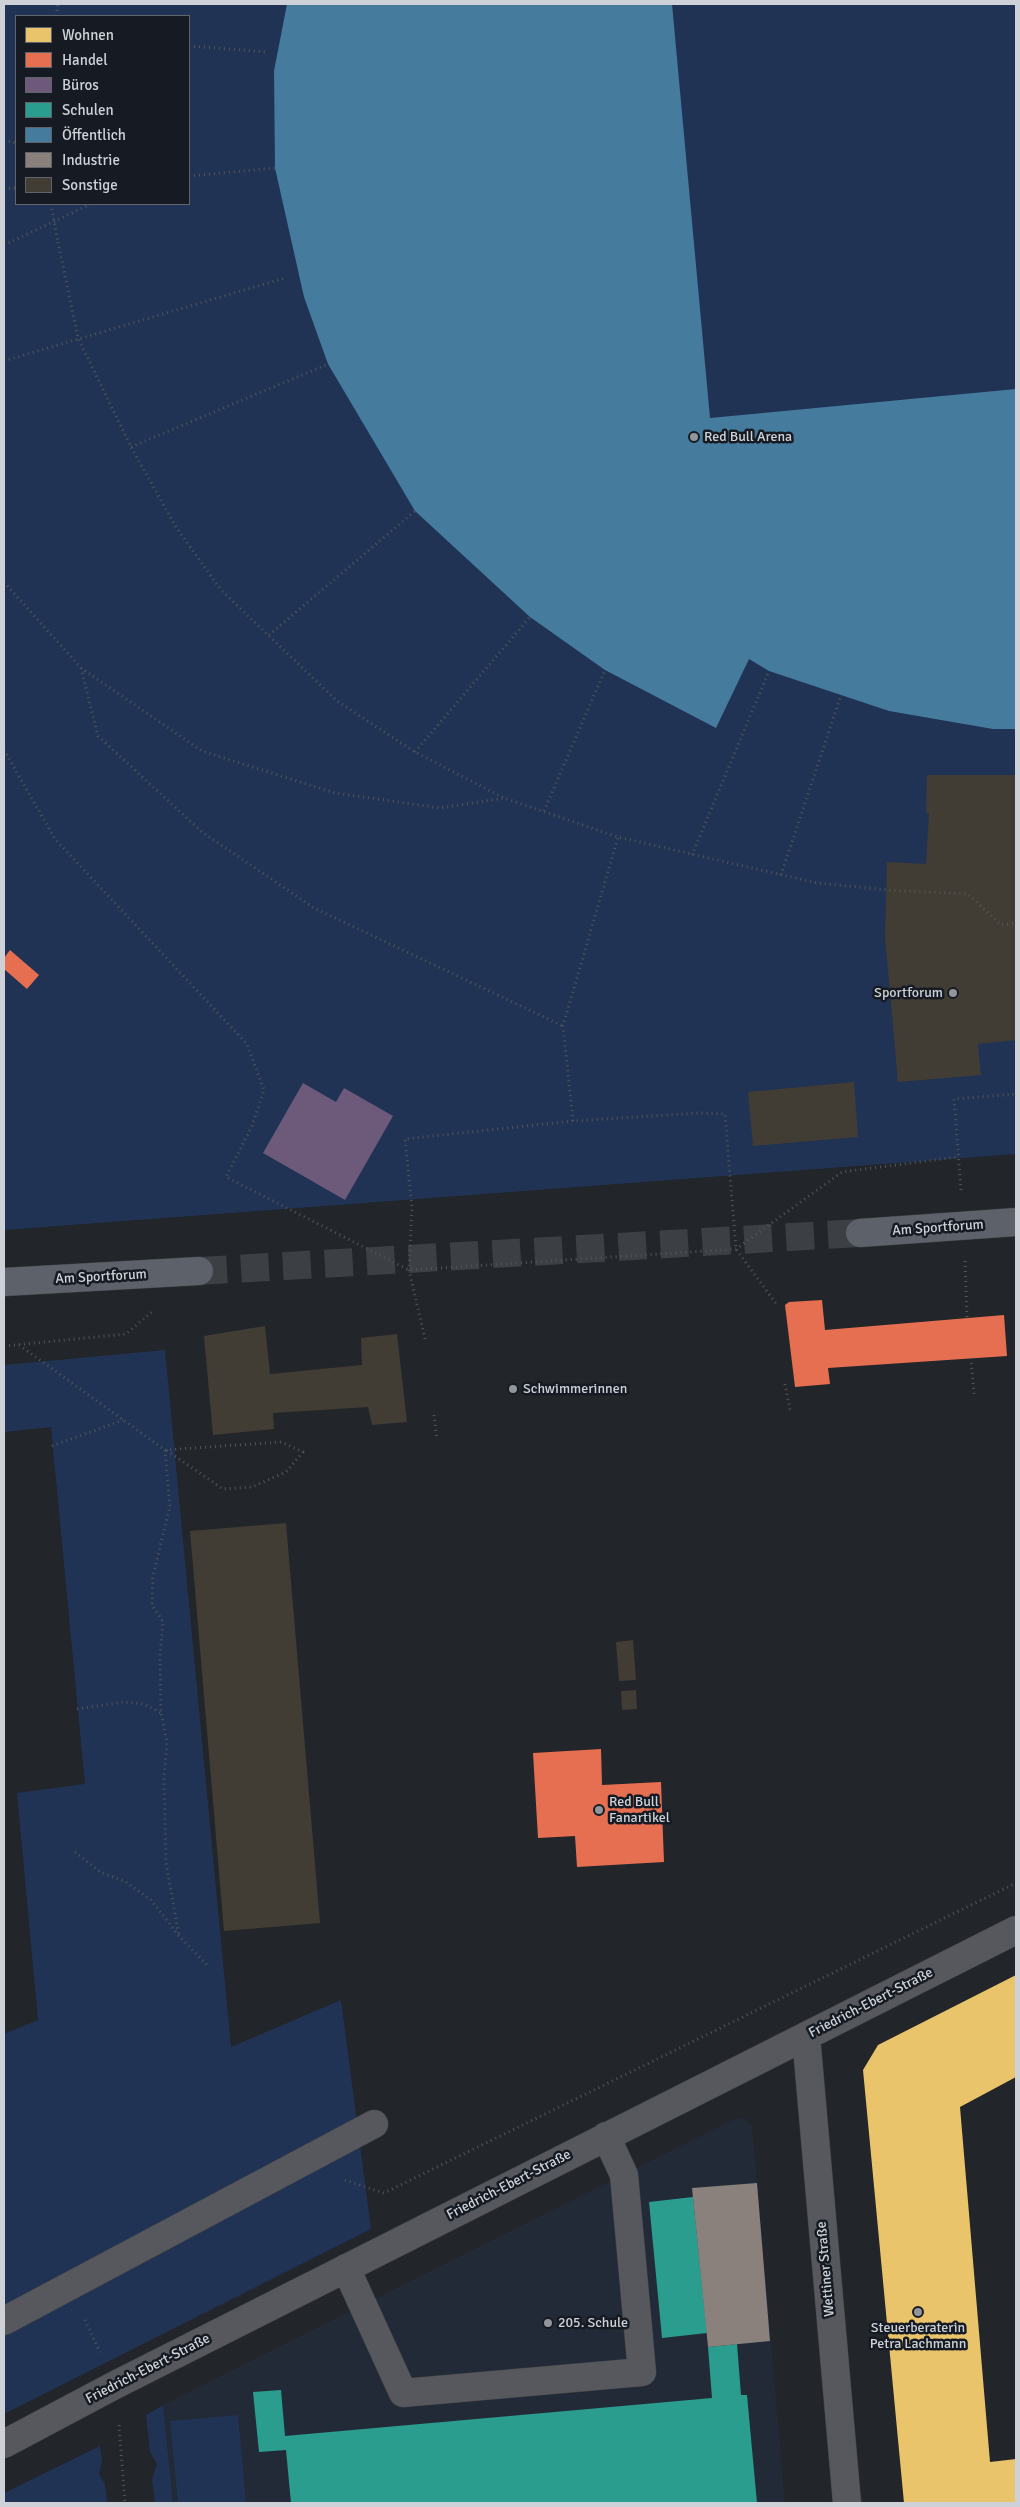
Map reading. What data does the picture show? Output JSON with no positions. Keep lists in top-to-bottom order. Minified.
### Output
{"streets":{"main road":["Am Sportforum"],"street":["Friedrich-Ebert-Straße","Wettiner Straße"]},"crossings":[["Friedrich-Ebert-Straße","Wettiner Straße"]],"places":["Red Bull Arena","Sportforum","Schwimmerinnen","Red Bull Fanartikel","Steuerberaterin Petra Lachmann","205. Schule"],"legend":["Wohnen","Handel","Büros","Schulen","Öffentlich","Industrie","Sonstige"]}
